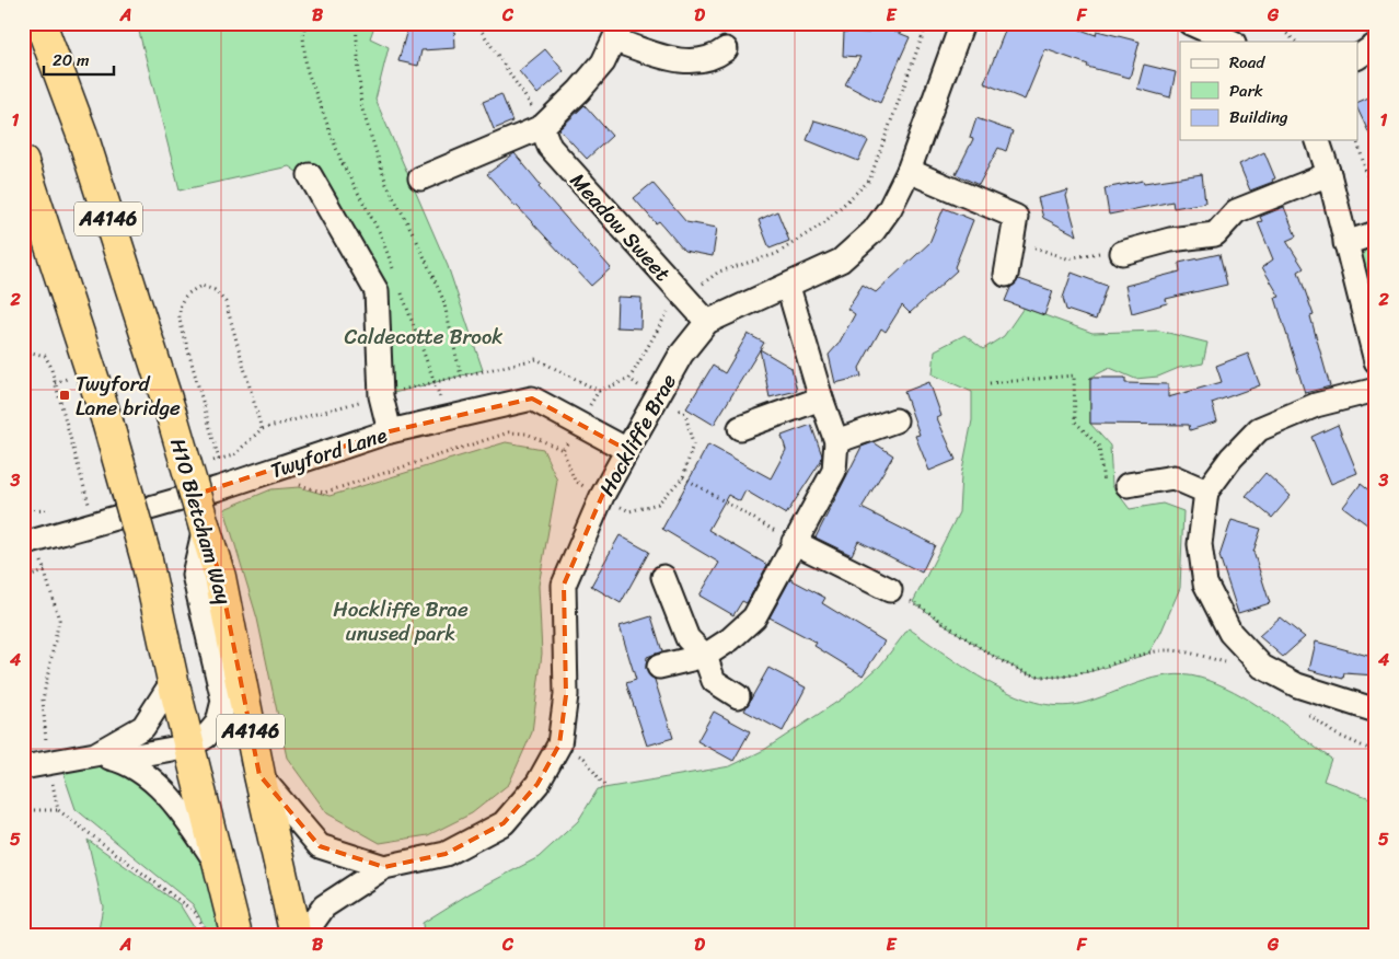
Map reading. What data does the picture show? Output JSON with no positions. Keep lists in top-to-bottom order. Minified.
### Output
{"streets":{"highway":["A4146","H10 Bletcham Way"],"street":["Meadow Sweet","Hockliffe Brae","Twyford Lane"]},"crossings":[["Meadow Sweet","Hockliffe Brae"],["Hockliffe Brae","Twyford Lane"],["Hockliffe Brae","H10 Bletcham Way"]],"parks":["Caldecotte Brook","Hockliffe Brae unused park"],"places":{"transit":["Twyford Lane bridge"]},"legend":["Road","Park","Building"],"scale_bar":"20 m","grid":{"columns":["A","B","C","D","E","F","G"],"rows":["1","2","3","4","5"]}}
